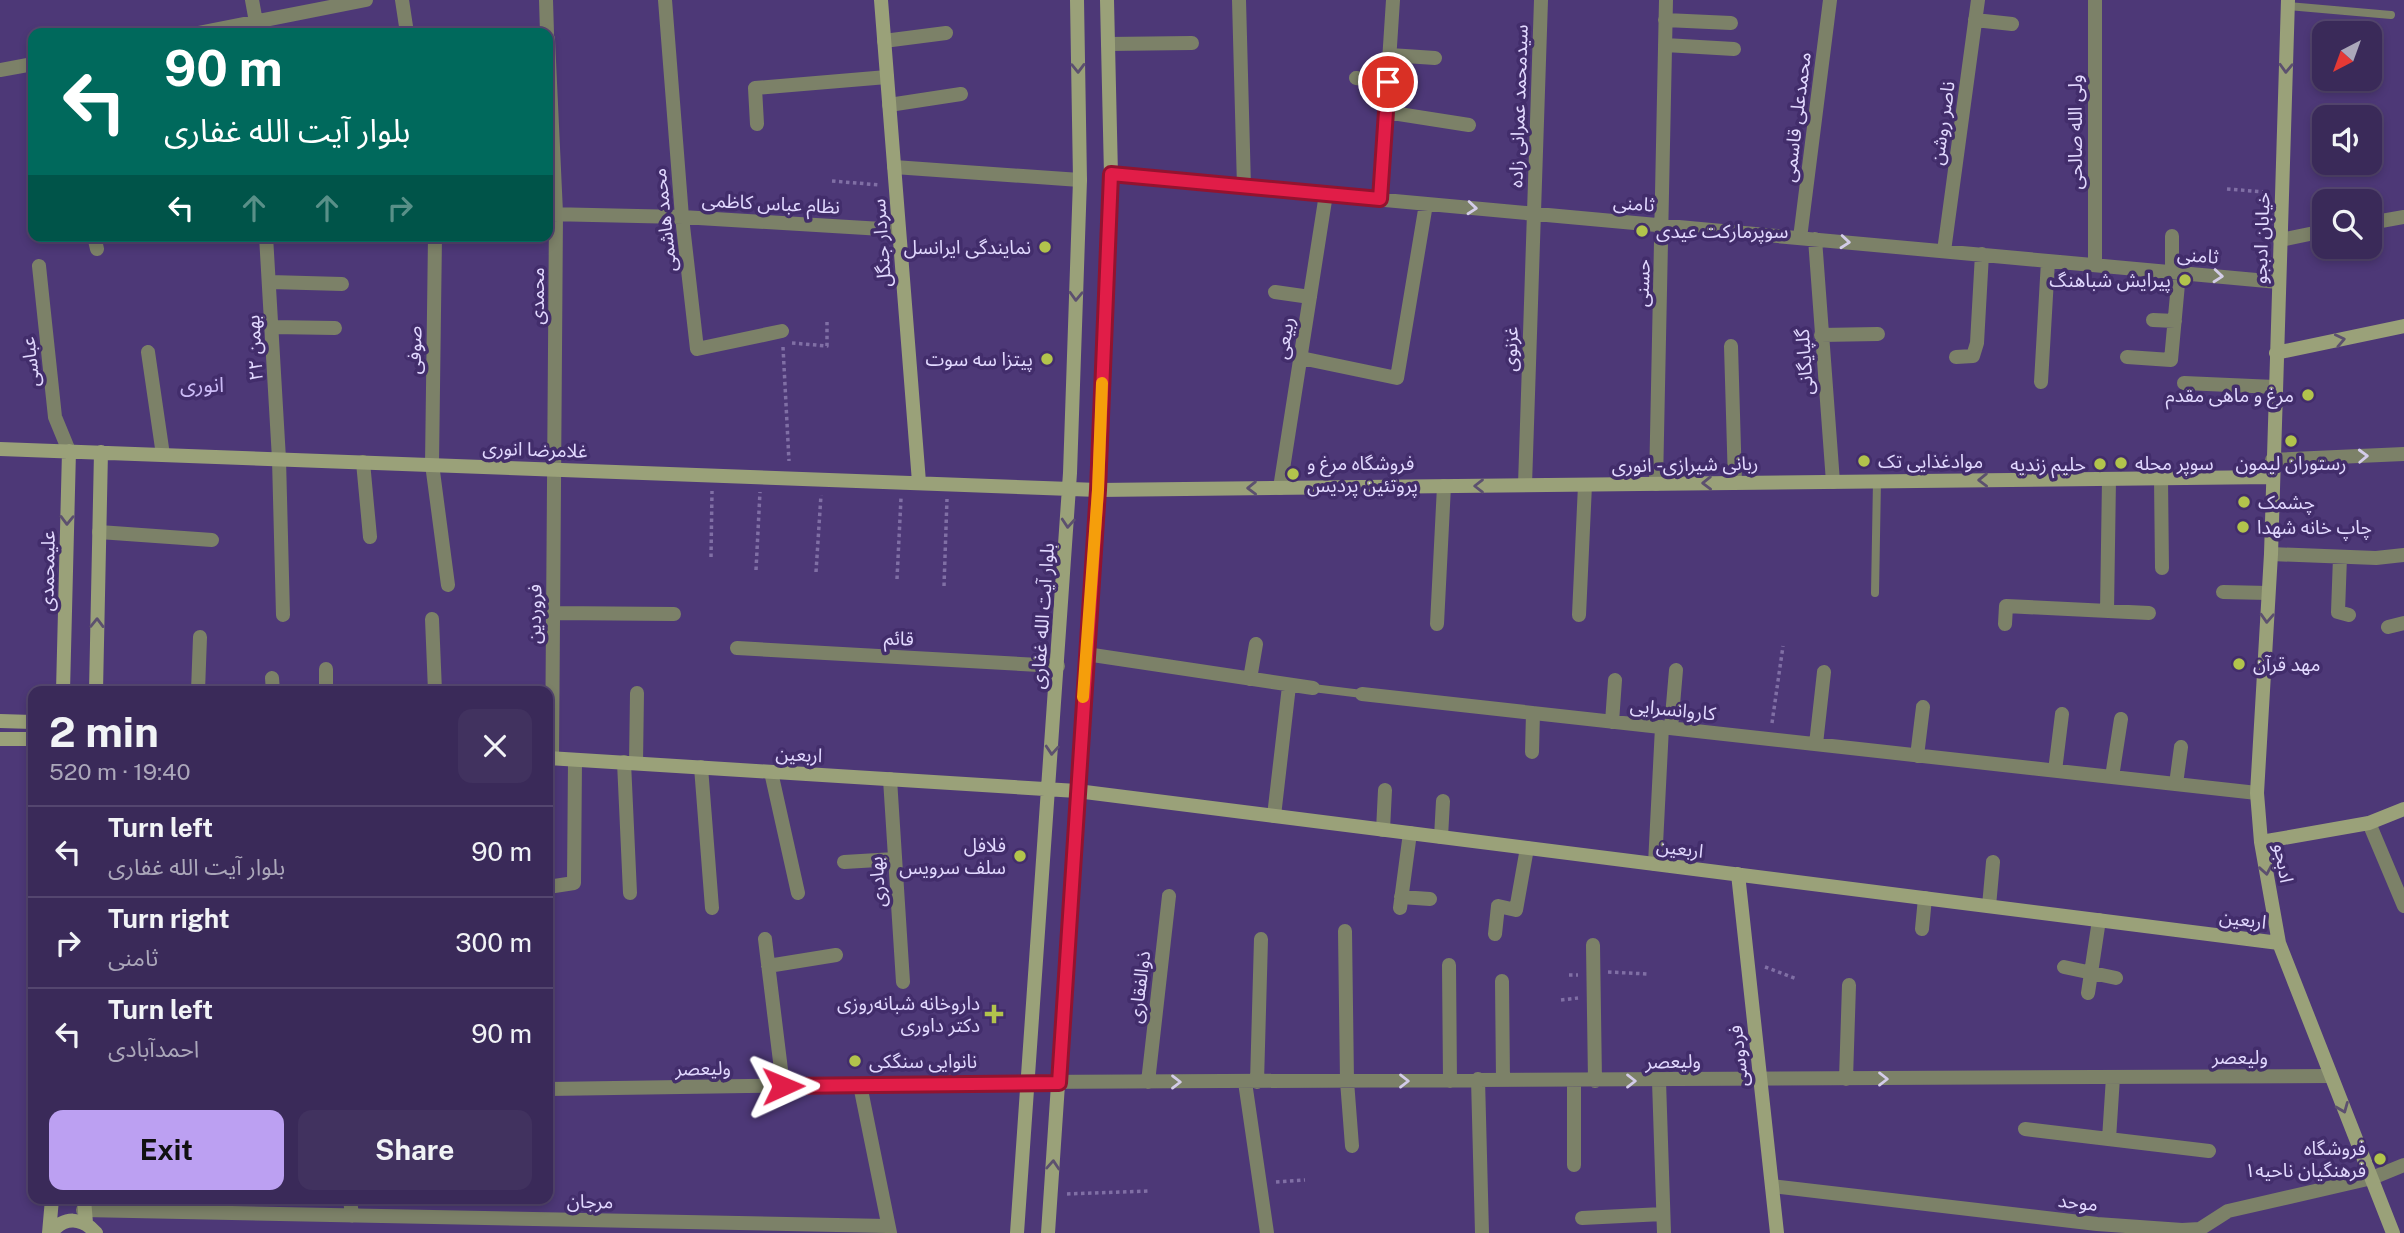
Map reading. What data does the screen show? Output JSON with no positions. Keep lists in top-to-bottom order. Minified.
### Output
{"streets":{"street":["سیدمحمد عمرانی زاده","محمدعلی قاسمی","ناصر روشن","ولی الله صالحی","نظام عباس کاظمی","ثامنی","محمد هاشمی","خیابان ادبجو","سردار جنگل","حسنی","محمدی","ربیعی","۲۲ بهمن","غزنوی","صوفی","عباسی","گلپایگانی","غلامرضا انوری","ربانی شیرازی - انوری","علیمحمدی","فروردین","بلوار آیت الله غفاری","قائم","کاروانسرایی","اربعین","ادبجو","بهادری","ذوالفقاری","فردوسی","ولیعصر","مرجان","موحد"]},"crossings":[["سیدمحمد عمرانی زاده","ثامنی"],["سیدمحمد عمرانی زاده","غزنوی"],["محمدعلی قاسمی","ثامنی"],["ناصر روشن","ثامنی"],["ولی الله صالحی","ثامنی"],["نظام عباس کاظمی","محمد هاشمی"],["نظام عباس کاظمی","سردار جنگل"],["ثامنی","خیابان ادبجو"],["ثامنی","حسنی"],["ثامنی","ربیعی"],["ثامنی","غزنوی"],["ثامنی","گلپایگانی"],["خیابان ادبجو","ربانی شیرازی - انوری"],["خیابان ادبجو","ادبجو"],["سردار جنگل","غلامرضا انوری"],["حسنی","ربانی شیرازی - انوری"],["محمدی","غلامرضا انوری"],["محمدی","فروردین"],["ربیعی","ربانی شیرازی - انوری"],["۲۲ بهمن","غلامرضا انوری"],["غزنوی","ربانی شیرازی - انوری"],["صوفی","غلامرضا انوری"],["عباسی","غلامرضا انوری"],["عباسی","علیمحمدی"],["گلپایگانی","ربانی شیرازی - انوری"],["غلامرضا انوری","ربانی شیرازی - انوری"],["غلامرضا انوری","علیمحمدی"],["غلامرضا انوری","فروردین"],["غلامرضا انوری","بلوار آیت الله غفاری"],["ربانی شیرازی - انوری","ادبجو"],["بلوار آیت الله غفاری","قائم"],["بلوار آیت الله غفاری","اربعین"],["بلوار آیت الله غفاری","ولیعصر"],["کاروانسرایی","ادبجو"],["اربعین","ادبجو"],["اربعین","بهادری"],["اربعین","فردوسی"],["ادبجو","ولیعصر"],["ادبجو","موحد"],["ذوالفقاری","ولیعصر"],["فردوسی","ولیعصر"],["فردوسی","موحد"]],"one_way":["خیابان ادبجو","ربانی شیرازی - انوری","ادبجو"],"districts":["انوری"],"places":{"other":["سوپرمارکت عیدی","نمایندگی ایرانسل","پیرایش شباهنگ","پیتزا سه سوت","مرغ و ماهی مقدم","رستوران لیمون","موادغذایی تک","سوپر محله","حلیم زندیه","فروشگاه مرغ و پروتئین پردیس","چشمک","چاپ خانه شهدا","مهد قرآن","فلافل سلف سرویس","نانوایی سنگکی","فروشگاه فرهنگیان ناحیه۱"],"health":["داروخانه شبانه‌روزی دکتر داوری"]},"north":"bottom left","page":{"turn":["90 m","بلوار آیت الله غفاری"],"heading":["2 min","520 m · 19:40"],"list":[{"name":"Turn left","note":"بلوار آیت الله غفاری","value":"90 m"},{"name":"Turn right","note":"ثامنی","value":"300 m"},{"name":"Turn left","note":"احمدآبادی","value":"90 m"}],"buttons":["Exit","Share"]}}
